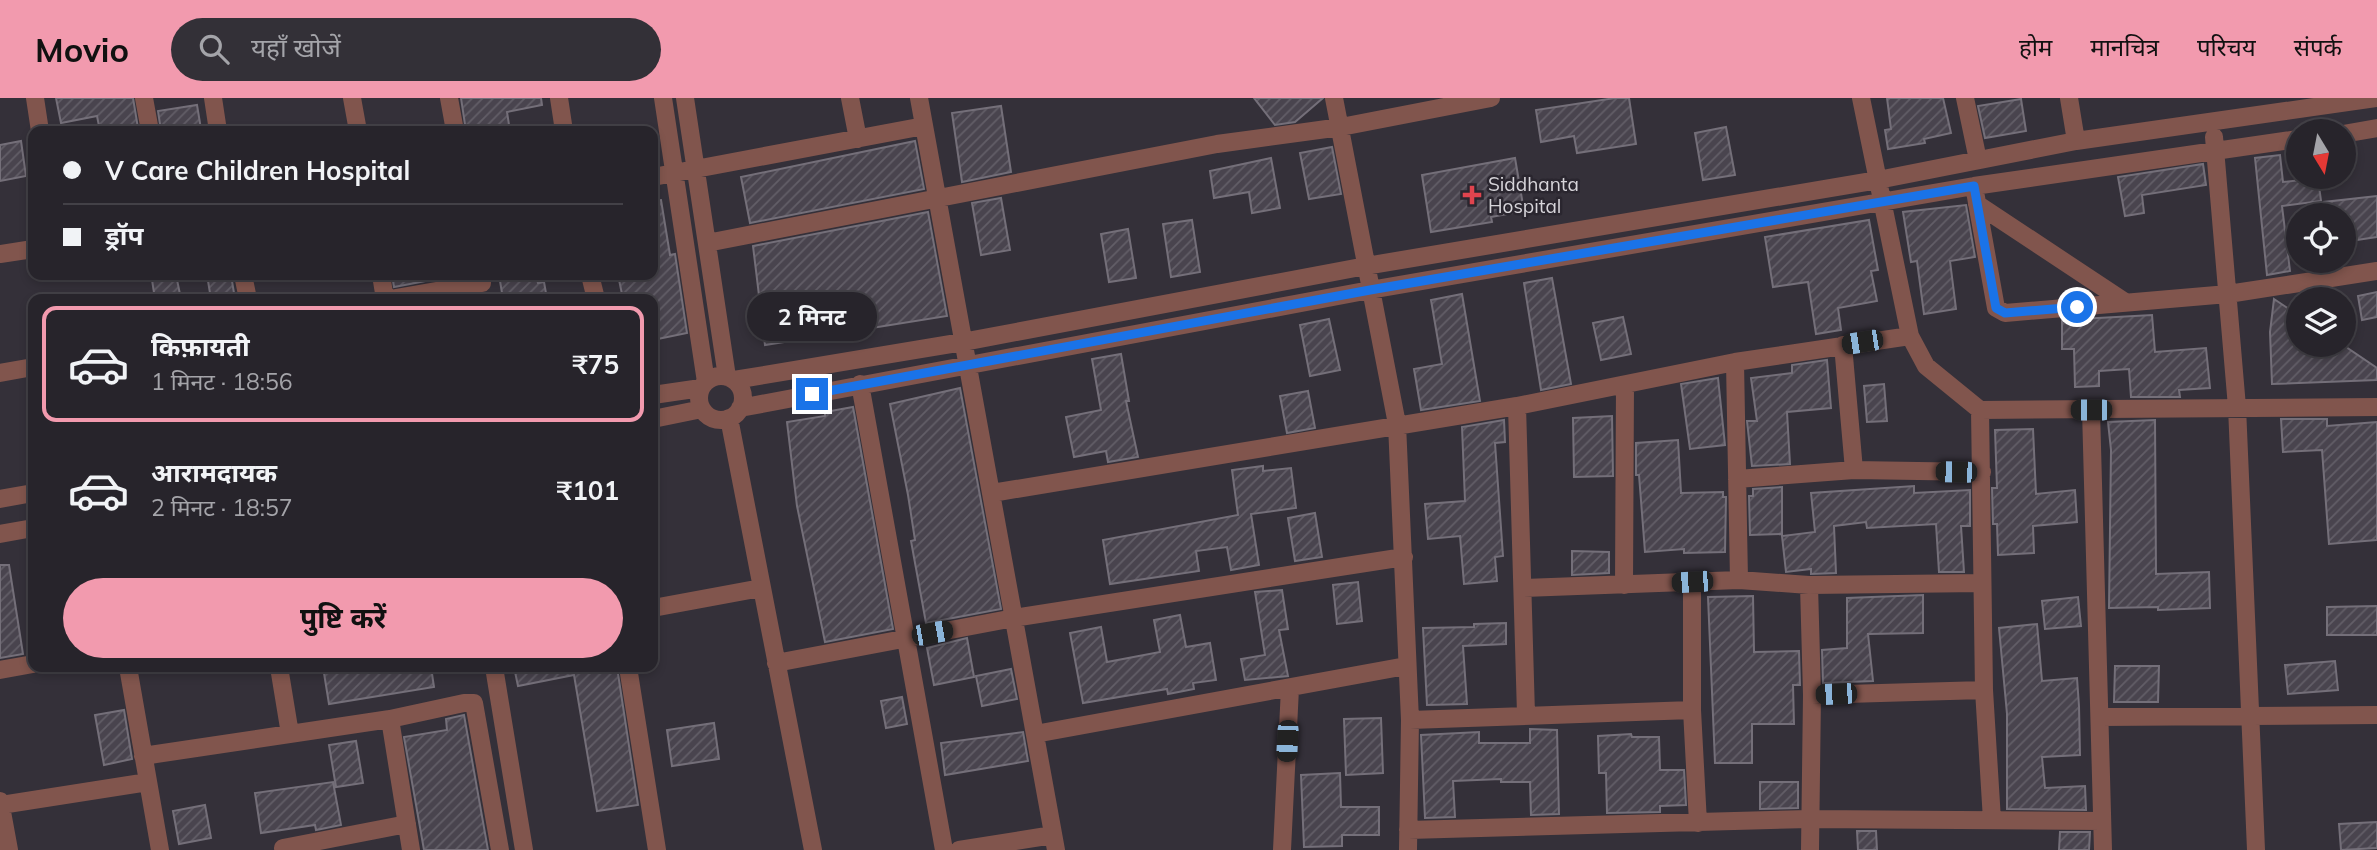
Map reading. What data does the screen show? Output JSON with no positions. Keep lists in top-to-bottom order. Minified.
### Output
{"places":{"health":["Siddhanta Hospital"]},"north":"bottom","page":{"header":"Movio","search":"यहाँ खोजें","nav":["होम","मानचित्र","परिचय","संपर्क"],"banner":["V Care Children Hospital","ड्रॉप"],"bubble":"2 मिनट","list":[{"name":"किफ़ायती","note":"1 मिनट · 18:56","value":"₹75"},{"name":"आरामदायक","note":"2 मिनट · 18:57","value":"₹101"}],"buttons":"पुष्टि करें"}}
